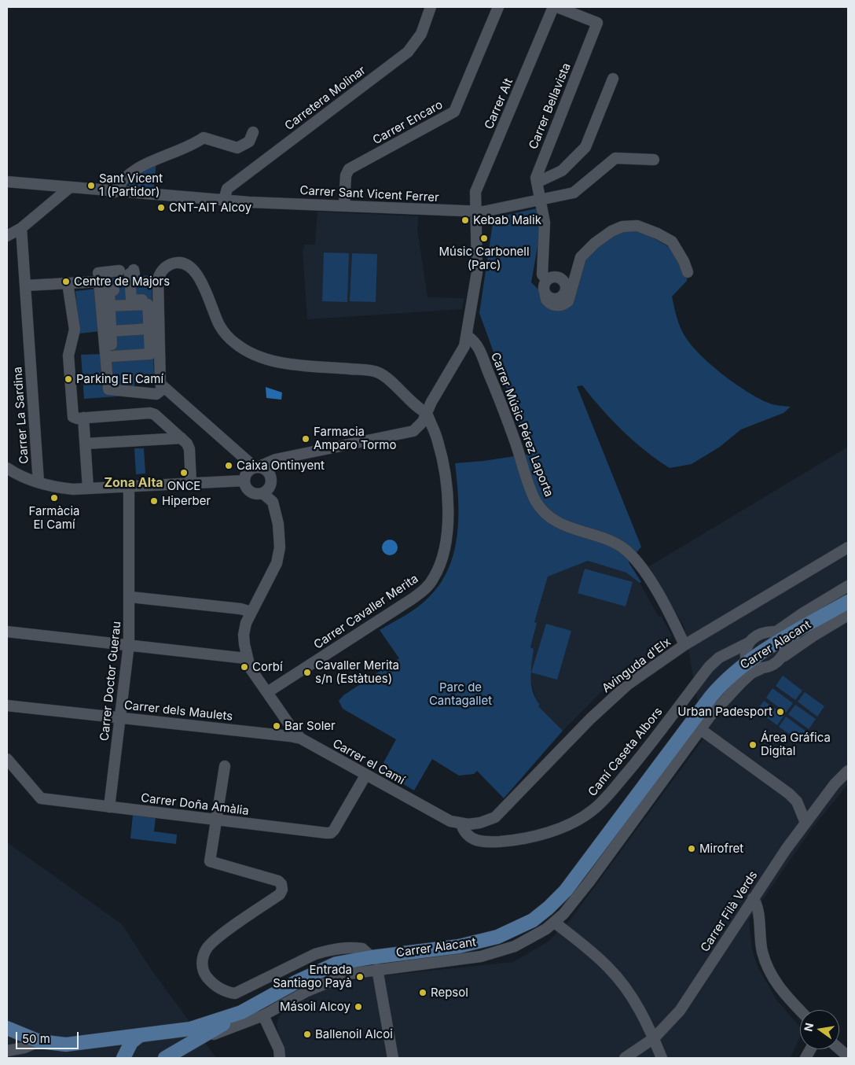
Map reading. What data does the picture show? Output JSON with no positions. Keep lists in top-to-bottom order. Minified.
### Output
{"streets":{"main road":["Carrer Alacant"],"street":["Carretera Molinar","Carrer Alt","Carrer Bellavista","Carrer Encaro","Carrer Sant Vicent Ferrer","Carrer La Sardina","Carrer Músic Pérez Laporta","Carrer Cavaller Merita","Avinguda d'Elx","Carrer Doctor Guerau","Carrer dels Maulets","Camí Caseta Albors","Carrer el Camí","Carrer Doña Amàlia","Carrer Filà Verds"]},"crossings":[["Carretera Molinar","Carrer Sant Vicent Ferrer"],["Carrer Alt","Carrer Sant Vicent Ferrer"],["Carrer Alt","Carrer Músic Pérez Laporta"],["Carrer Alt","Carrer Cavaller Merita"],["Carrer Bellavista","Carrer Sant Vicent Ferrer"],["Carrer Encaro","Carrer Sant Vicent Ferrer"],["Carrer Músic Pérez Laporta","Avinguda d'Elx"],["Carrer Cavaller Merita","Carrer el Camí"],["Carrer Alacant","Camí Caseta Albors"],["Avinguda d'Elx","Camí Caseta Albors"],["Avinguda d'Elx","Carrer el Camí"],["Carrer Doctor Guerau","Carrer dels Maulets"],["Carrer Doctor Guerau","Carrer Doña Amàlia"],["Carrer dels Maulets","Carrer el Camí"],["Camí Caseta Albors","Carrer el Camí"],["Carrer el Camí","Carrer Doña Amàlia"]],"districts":["Zona Alta"],"parks":["Parc de Cantagallet"],"places":["Sant Vicent 1 (Partidor)","CNT-AIT Alcoy","Kebab Malik","Músic Carbonell (Parc)","Centre de Majors","Parking El Camí","Farmacia Amparo Tormo","Caixa Ontinyent","ONCE","Farmàcia El Camí","Hiperber","Corbí","Cavaller Merita s/n (Estàtues)","Urban Padesport","Bar Soler","Área Gráfica Digital","Mirofret","Entrada Santiago Payà","Repsol","Másoil Alcoy","Ballenoil Alcoi"],"scale_bar":"50 m","north":"left"}
